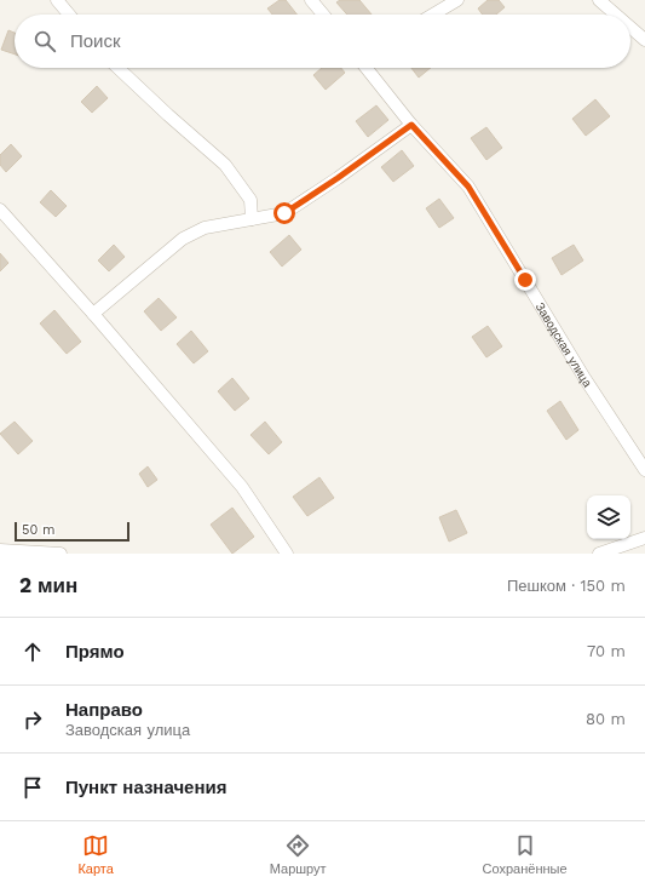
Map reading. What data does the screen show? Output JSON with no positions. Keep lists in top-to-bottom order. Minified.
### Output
{"streets":{"street":["Заводская улица"]},"scale_bar":"50 m","page":{"search":"Поиск","scale":"50 m","heading":["2 мин","Пешком · 150 m"],"list":[["Прямо","70 m"],["Направо","Заводская улица","80 m"],"Пункт назначения"],"nav":["Карта","Маршрут","Сохранённые"]}}
